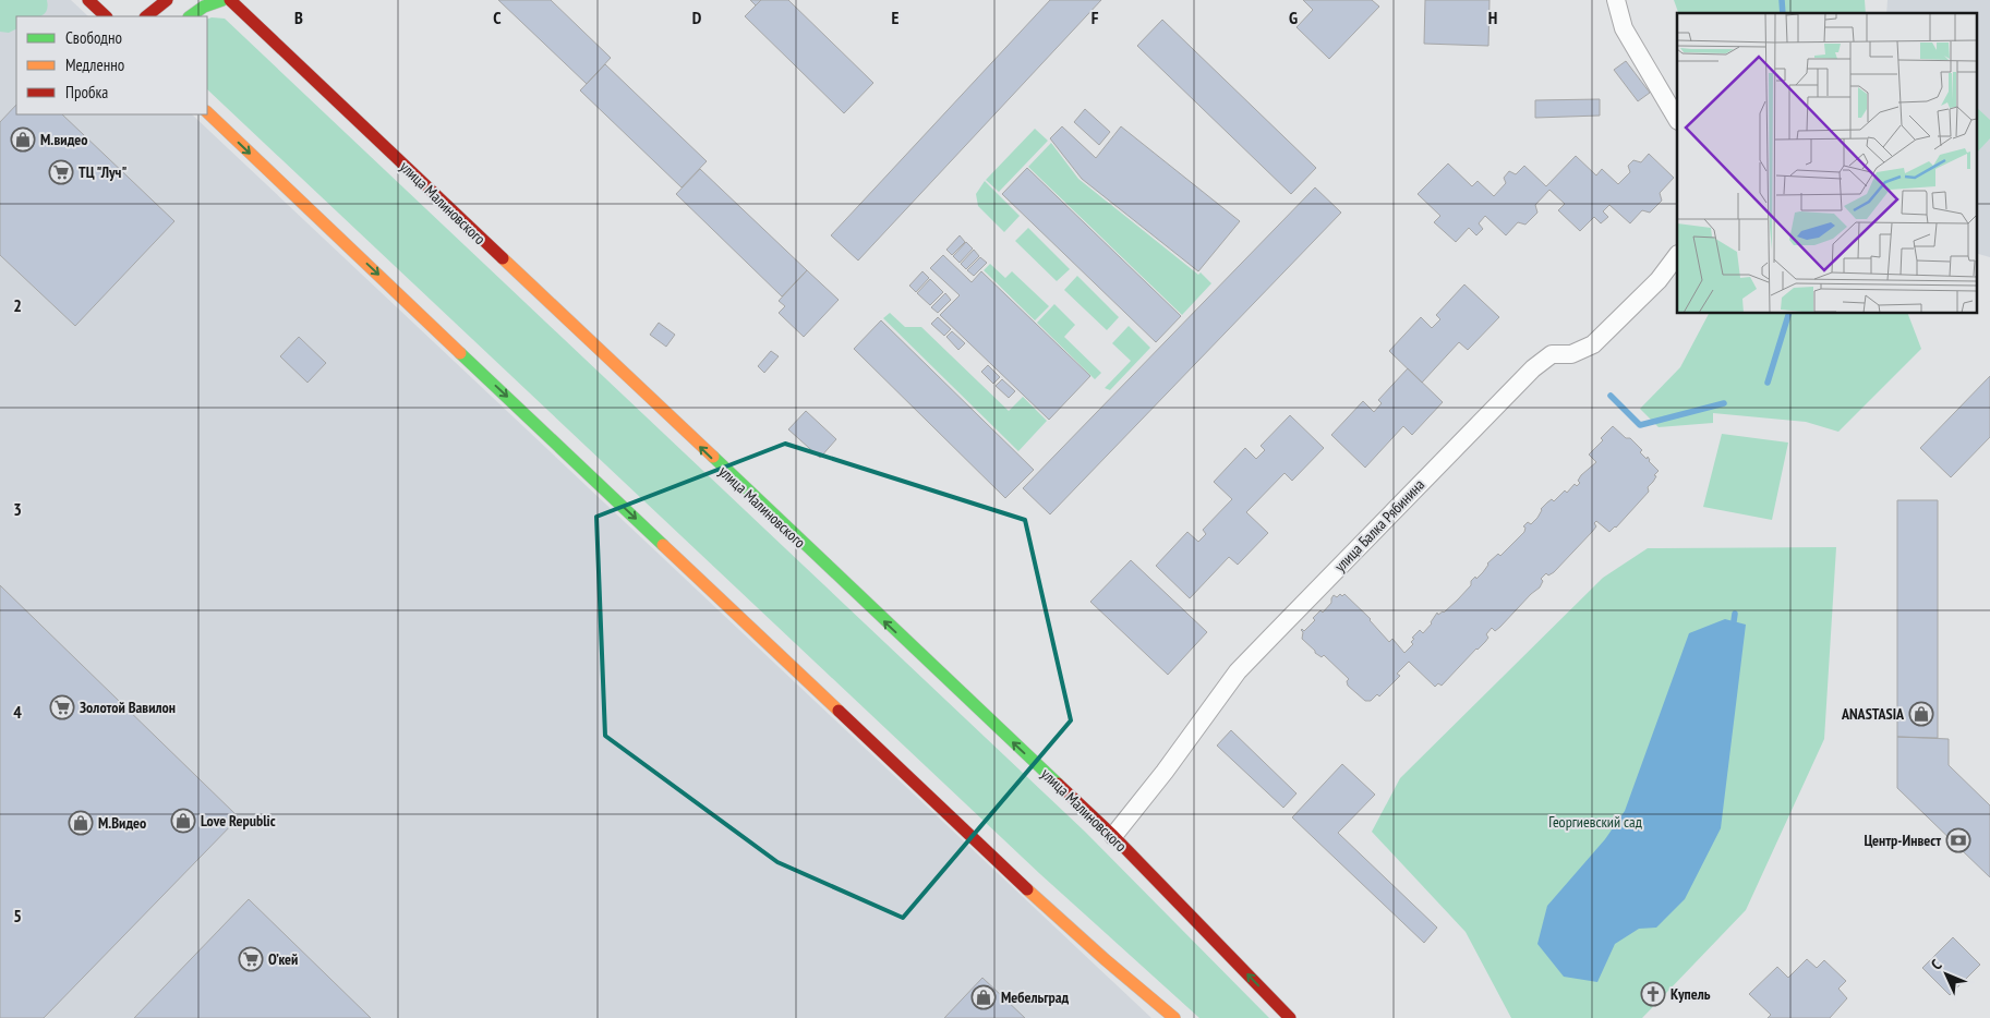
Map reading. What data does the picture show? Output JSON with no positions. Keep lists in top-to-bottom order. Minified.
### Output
{"streets":{"highway":["улица Малиновского"],"street":["улица Балка Рябинина"]},"crossings":[["улица Малиновского","улица Балка Рябинина"]],"parks":["Георгиевский сад"],"places":{"shop":["М.видео","ANASTASIA","Love Republic","М.Видео","Мебельград"],"supermarket":["ТЦ \"Луч\"","Золотой Вавилон","О’кей"],"bank":["Центр-Инвест"],"church":["Купель"]},"legend":["Свободно","Медленно","Пробка"],"north":"top left","grid":{"columns":["B","C","D","E","F","G","H"],"rows":["2","3","4","5"]}}
